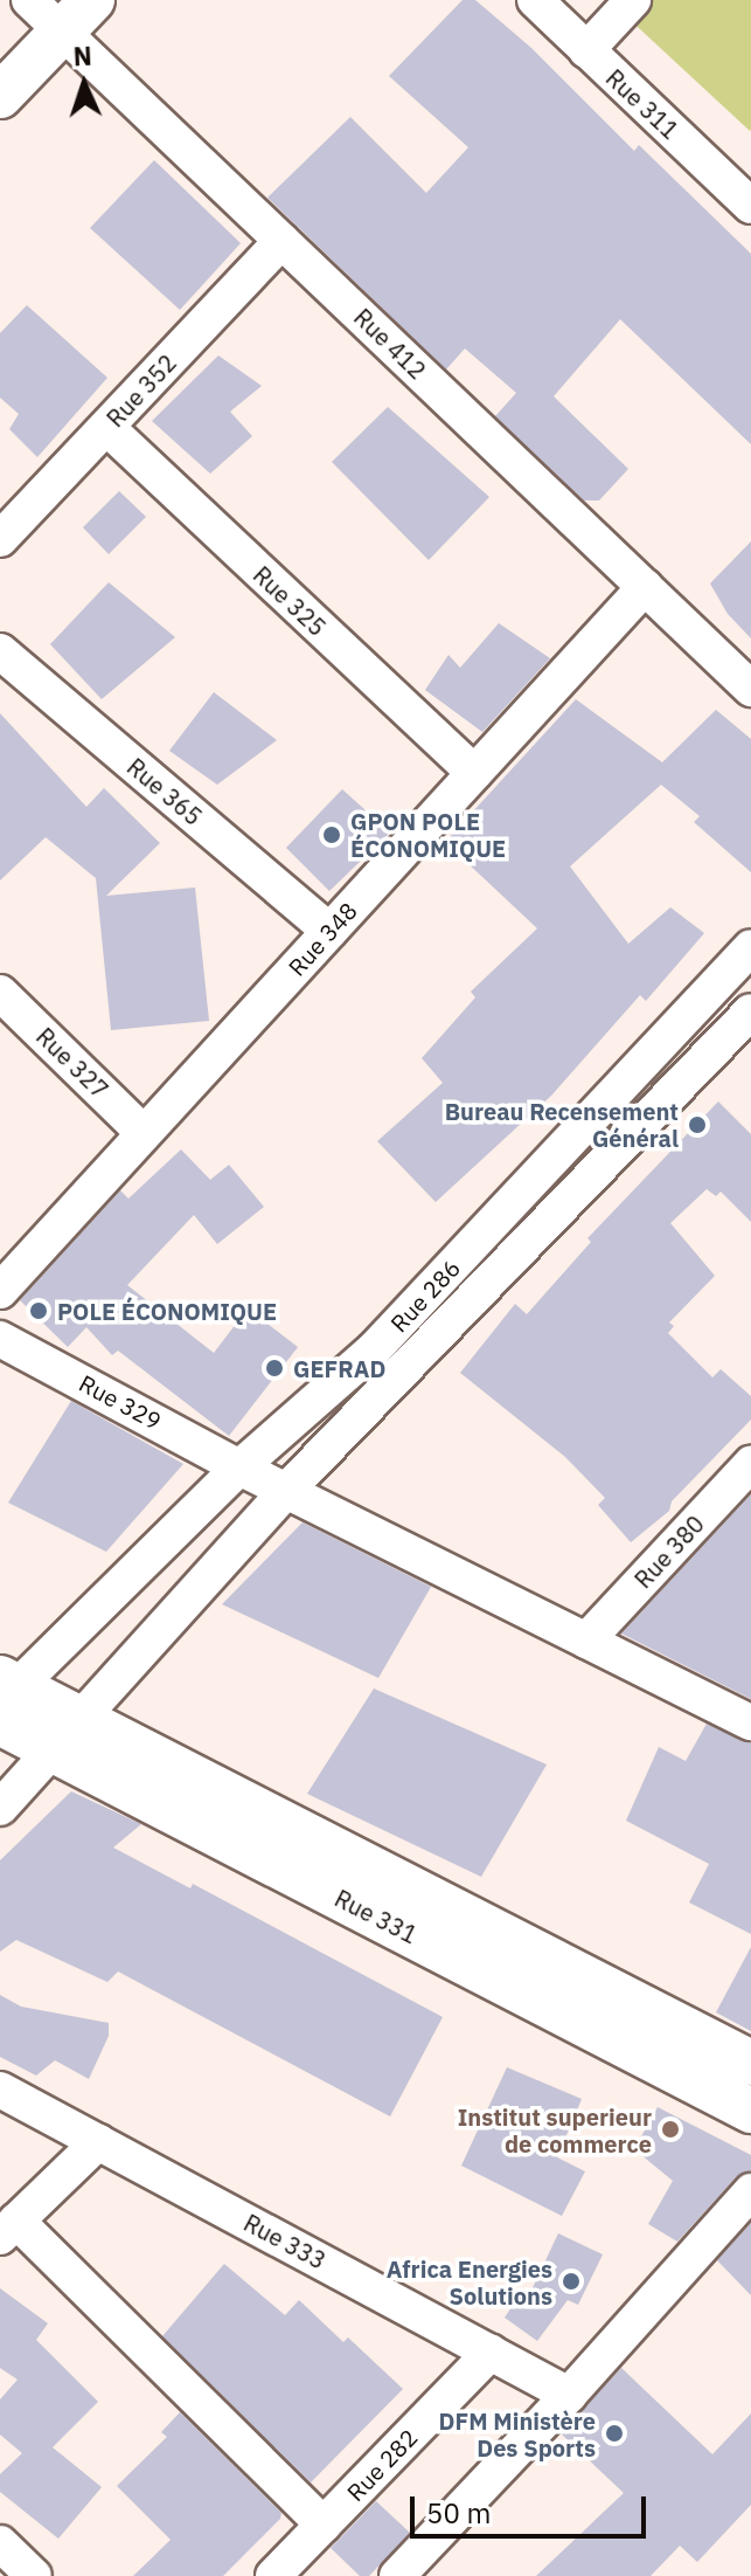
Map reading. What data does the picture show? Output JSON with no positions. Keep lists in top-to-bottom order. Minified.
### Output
{"streets":{"main road":["Rue 331"],"street":["Rue 311","Rue 412","Rue 352","Rue 325","Rue 365","Rue 348","Rue 327","Rue 286","Rue 329","Rue 380","Rue 333","Rue 282"]},"crossings":[["Rue 412","Rue 352"],["Rue 412","Rue 348"],["Rue 352","Rue 325"],["Rue 325","Rue 348"],["Rue 365","Rue 348"],["Rue 348","Rue 327"],["Rue 286","Rue 329"],["Rue 286","Rue 331"],["Rue 329","Rue 380"],["Rue 333","Rue 282"]],"places":["GPON POLE ÉCONOMIQUE","Bureau Recensement Général","POLE ÉCONOMIQUE","GEFRAD","Institut superieur de commerce","Africa Energies Solutions","DFM Ministère Des Sports"],"scale_bar":"50 m","north":"top"}
